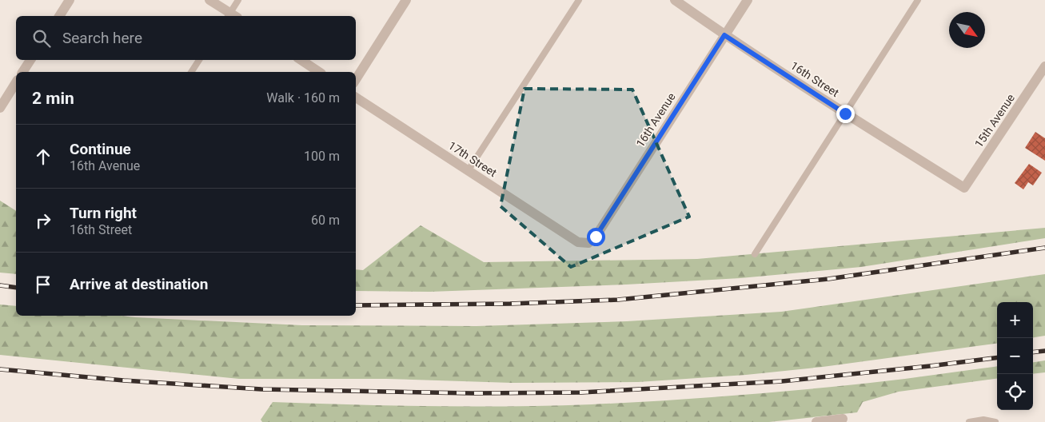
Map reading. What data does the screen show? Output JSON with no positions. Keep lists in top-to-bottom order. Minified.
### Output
{"streets":{"street":["16th Street","16th Avenue","15th Avenue","17th Street"]},"crossings":[["16th Street","16th Avenue"],["16th Street","15th Avenue"],["16th Avenue","17th Street"]],"north":"bottom right","page":{"search":"Search here","heading":["2 min","Walk · 160 m"],"list":[["Continue","16th Avenue","100 m"],["Turn right","16th Street","60 m"],"Arrive at destination"],"map_buttons":["+","−"]}}
